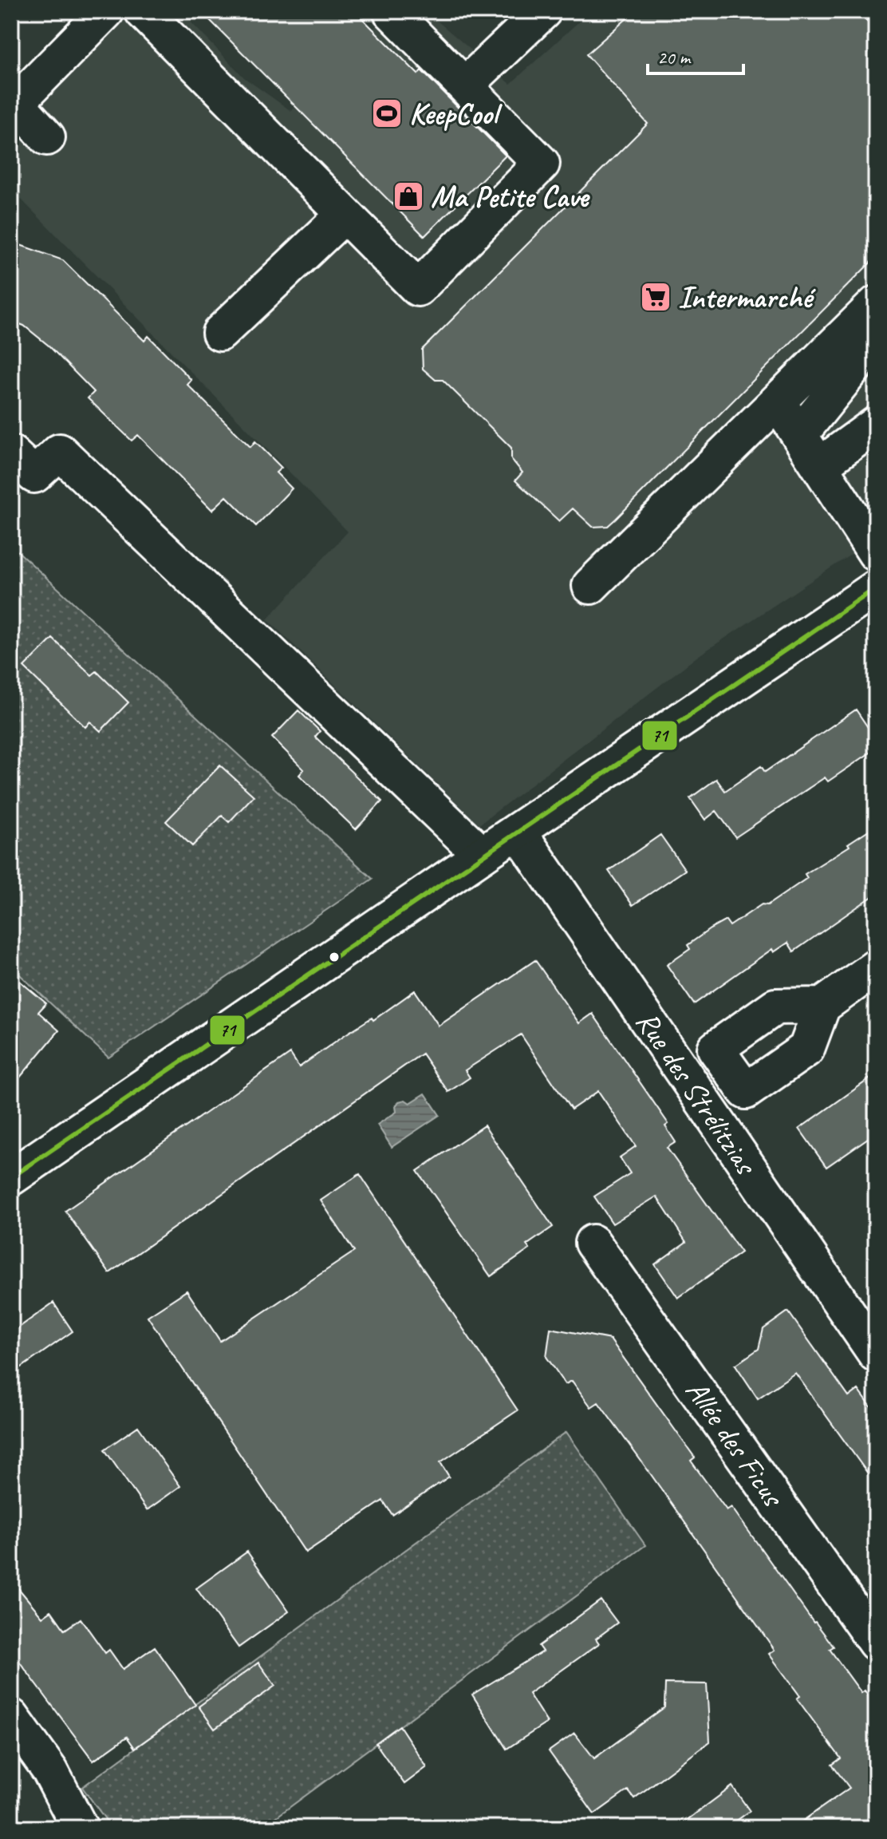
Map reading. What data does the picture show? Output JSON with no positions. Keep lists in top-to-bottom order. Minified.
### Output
{"streets":{"street":["Rue des Strélitzias","Allée des Ficus"]},"places":{"sports":["KeepCool"],"shop":["Ma Petite Cave"],"supermarket":["Intermarché"]},"lines":["transit line 71"],"scale_bar":"20 m"}
